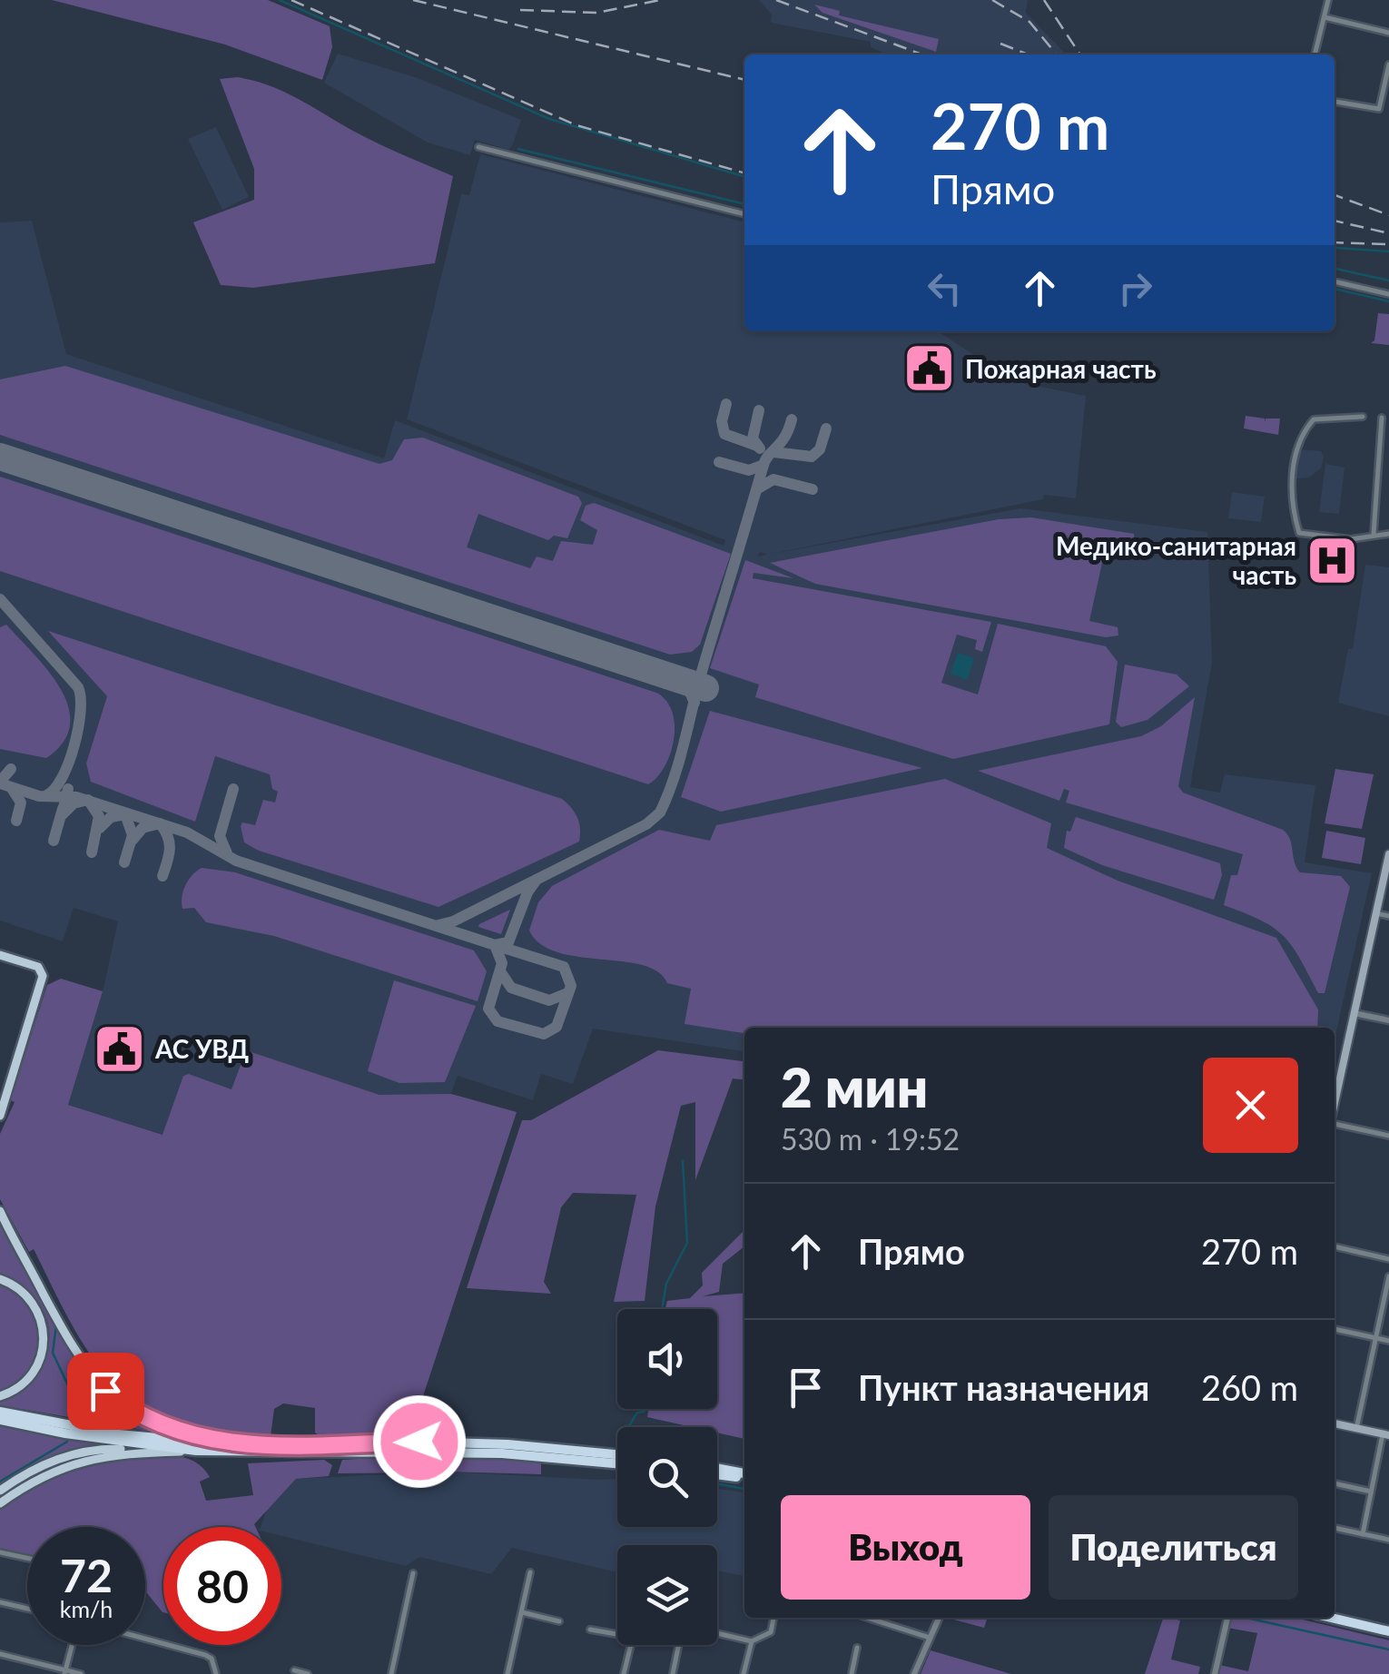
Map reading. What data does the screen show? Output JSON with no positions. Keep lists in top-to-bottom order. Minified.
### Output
{"places":{"public building":["Пожарная часть","АС УВД"],"hospital":["Медико-санитарная часть"]},"page":{"turn":["270 m","Прямо"],"heading":["2 мин","530 m · 19:52"],"list":[{"name":"Прямо","value":"270 m"},{"name":"Пункт назначения","value":"260 m"}],"buttons":["Выход","Поделиться"],"speed":"72 km/h","limit":"80"}}
